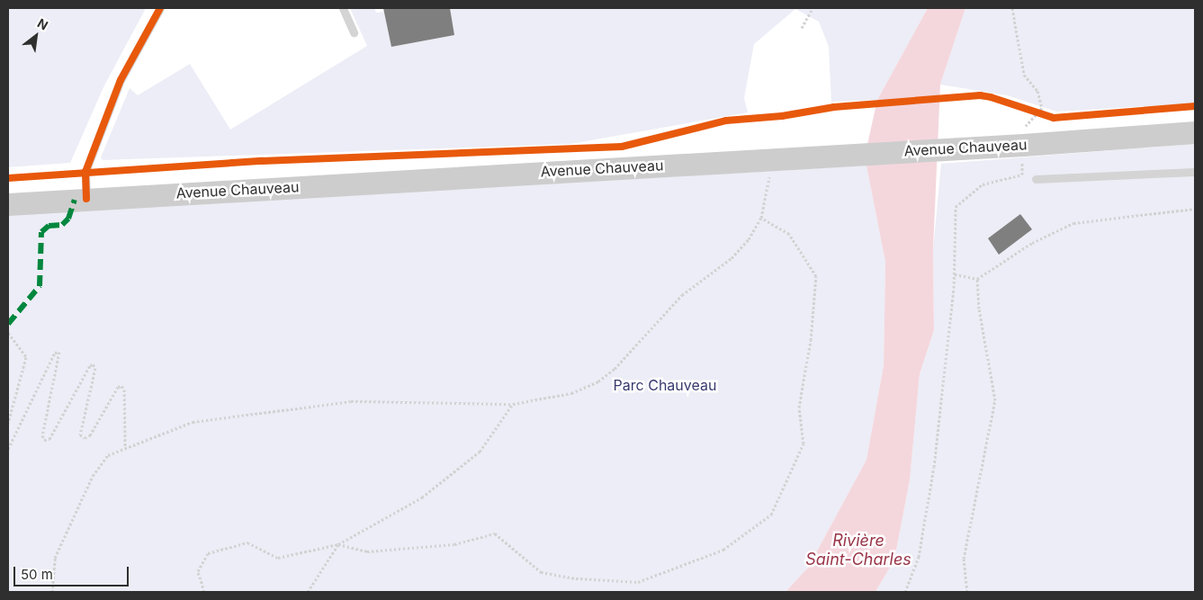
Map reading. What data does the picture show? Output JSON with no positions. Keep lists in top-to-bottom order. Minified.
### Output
{"streets":{"main road":["Avenue Chauveau"]},"water":["Rivière Saint-Charles"],"parks":["Parc Chauveau"],"scale_bar":"50 m","north":"top right"}
